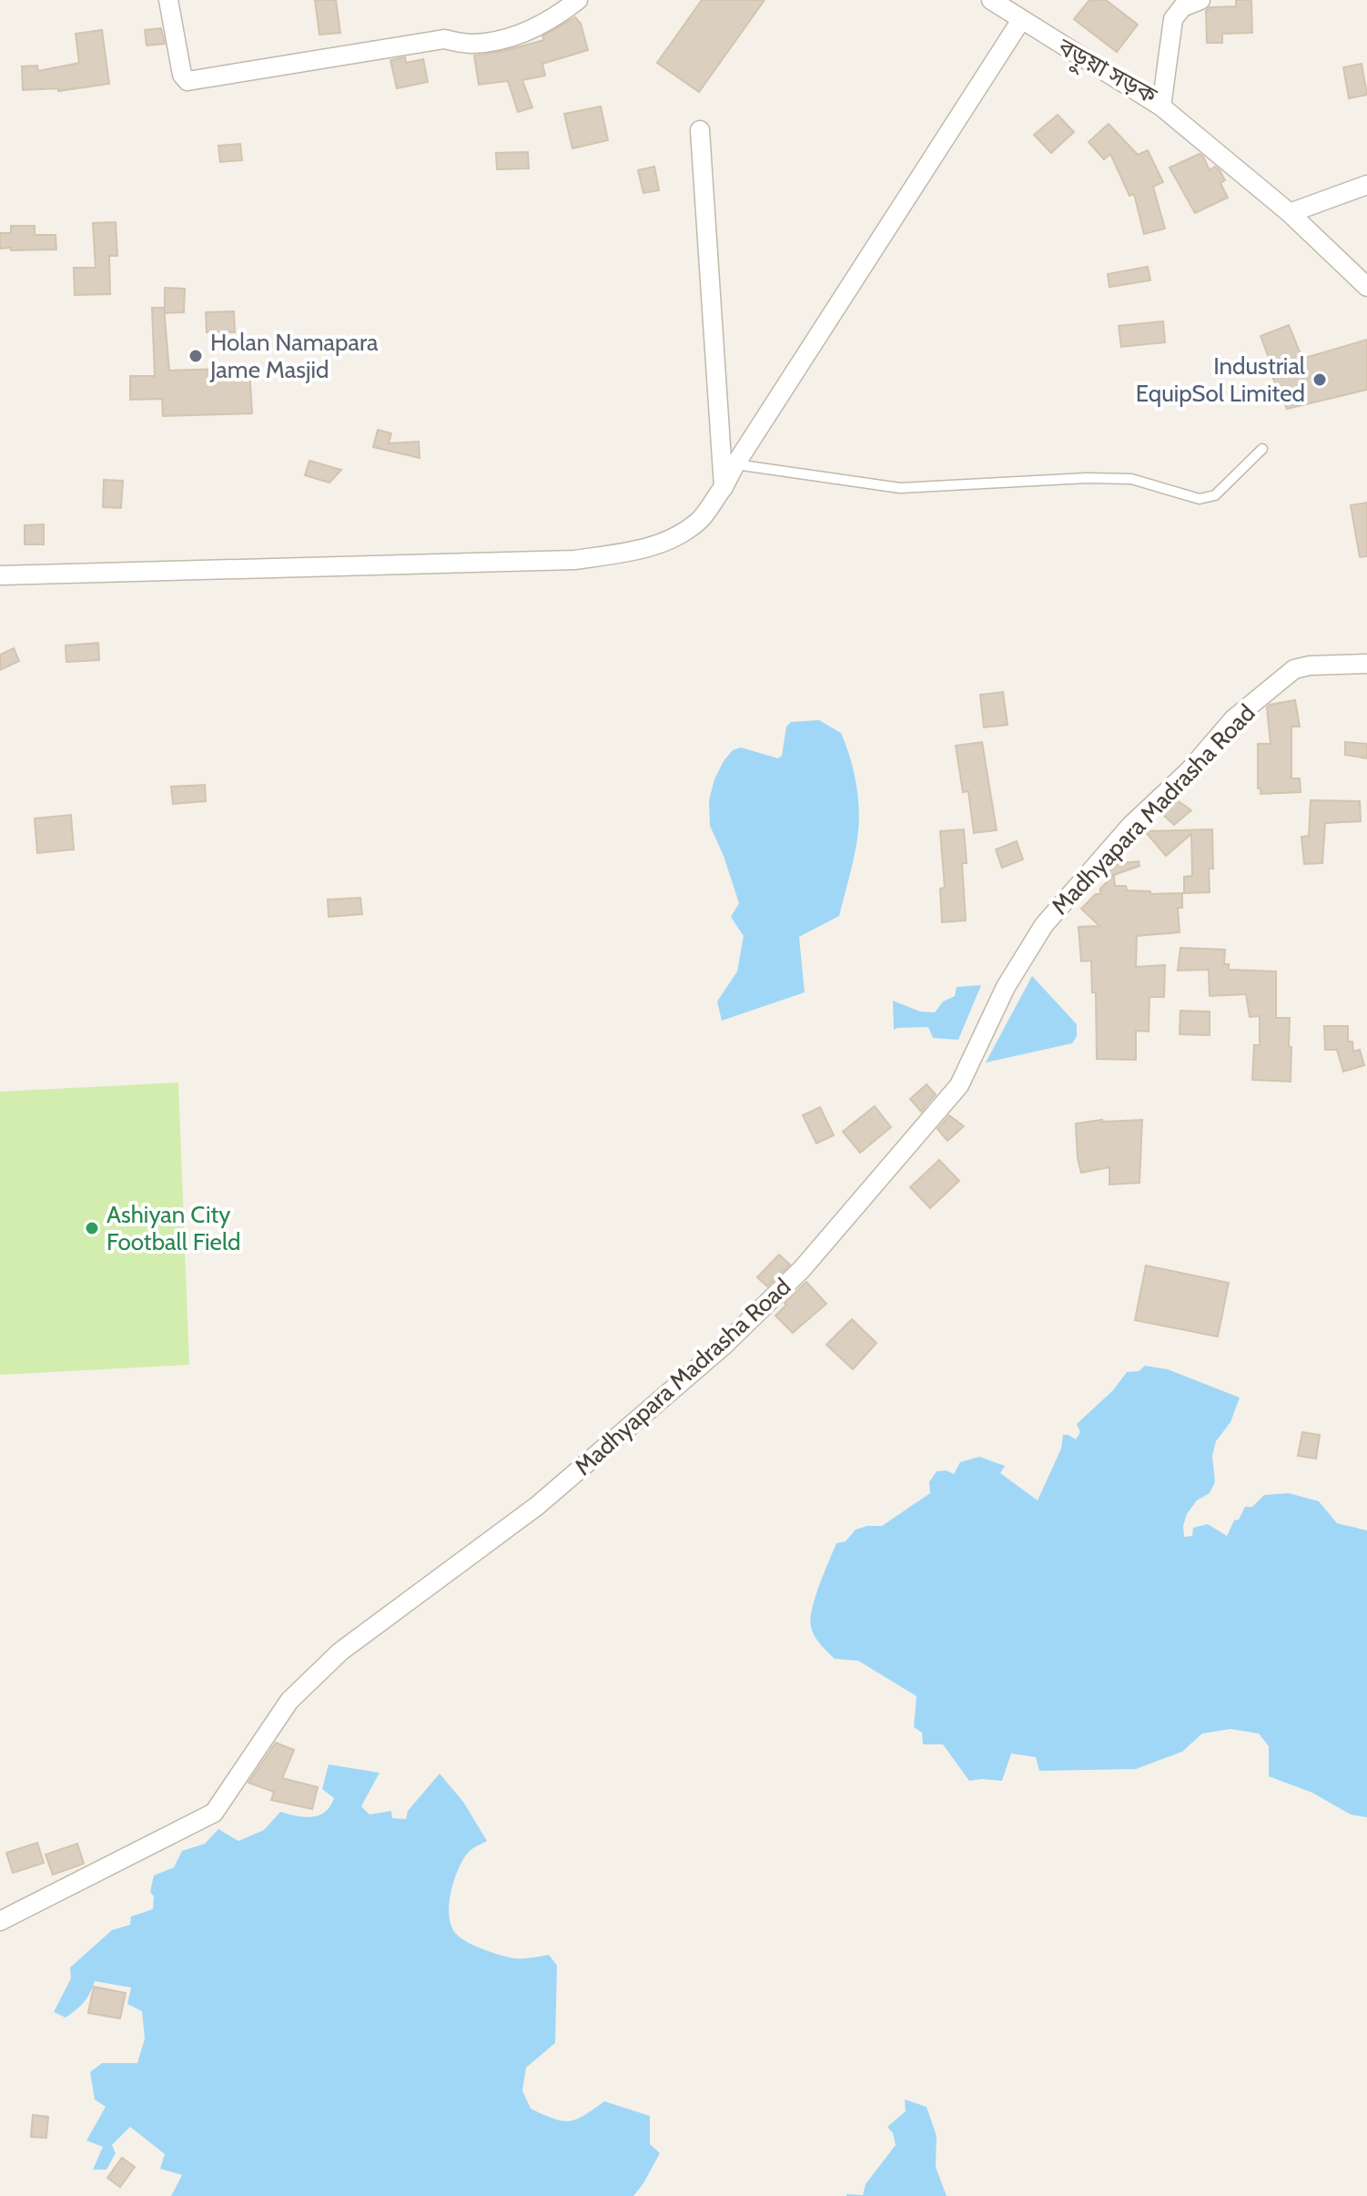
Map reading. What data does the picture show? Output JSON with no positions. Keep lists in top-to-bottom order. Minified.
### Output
{"streets":{"street":["বড়ুয়া সড়ক","Madhyapara Madrasha Road"]},"places":["Holan Namapara Jame Masjid","Industrial EquipSol Limited","Ashiyan City Football Field"]}
